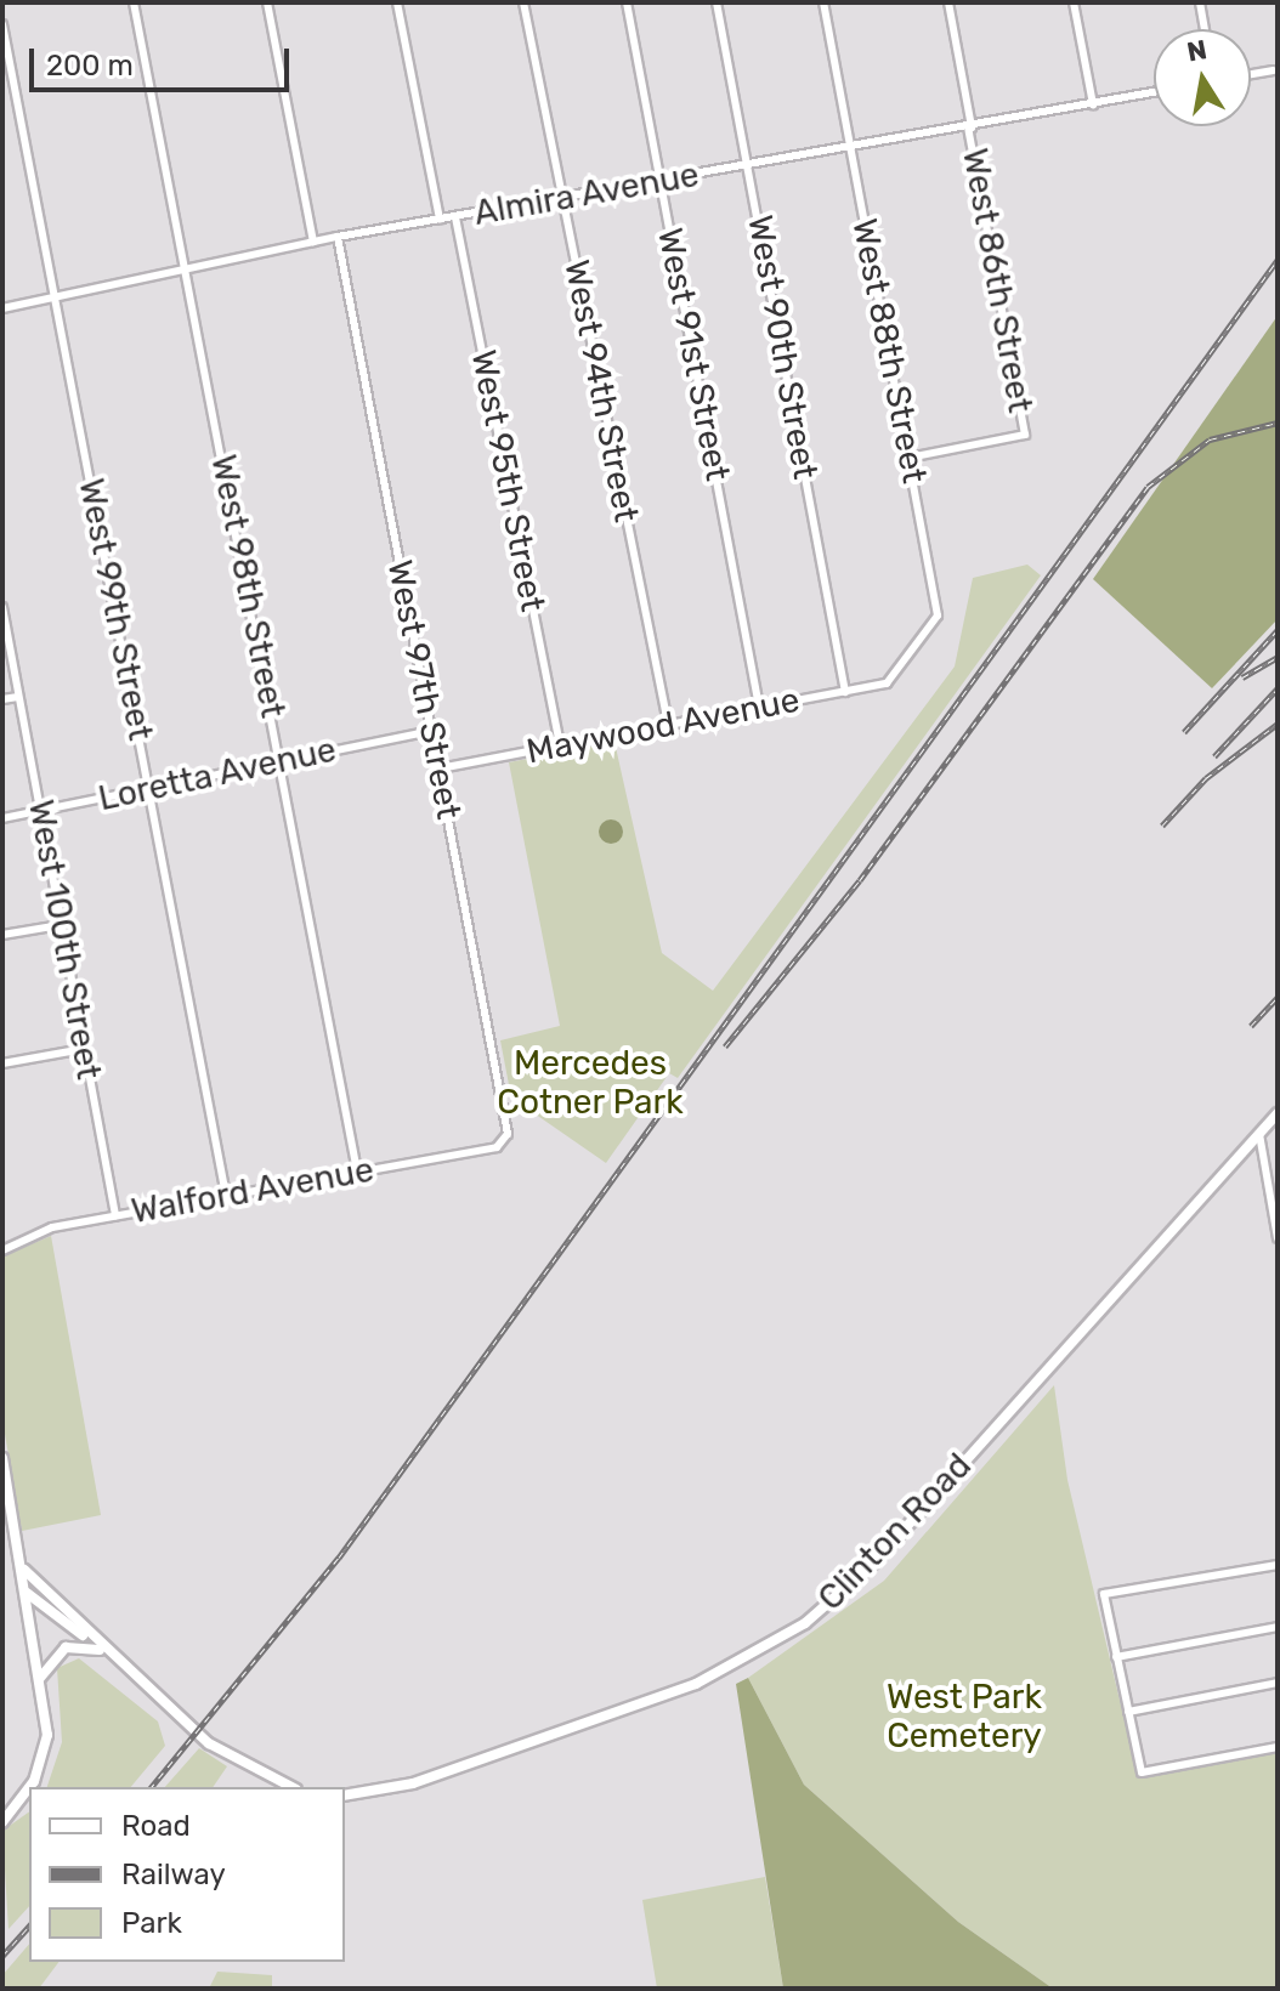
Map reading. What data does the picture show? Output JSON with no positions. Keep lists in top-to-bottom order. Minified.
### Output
{"streets":{"street":["Almira Avenue","West 86th Street","West 90th Street","West 88th Street","West 91st Street","West 94th Street","West 95th Street","West 98th Street","West 99th Street","West 97th Street","Maywood Avenue","Loretta Avenue","West 100th Street","Walford Avenue","Clinton Road"]},"crossings":[["Almira Avenue","West 86th Street"],["Almira Avenue","West 90th Street"],["Almira Avenue","West 88th Street"],["Almira Avenue","West 91st Street"],["Almira Avenue","West 94th Street"],["Almira Avenue","West 95th Street"],["Almira Avenue","West 98th Street"],["Almira Avenue","West 99th Street"],["Almira Avenue","West 97th Street"],["West 86th Street","West 88th Street"],["West 90th Street","Maywood Avenue"],["West 88th Street","Maywood Avenue"],["West 91st Street","Maywood Avenue"],["West 94th Street","Maywood Avenue"],["West 95th Street","Maywood Avenue"],["West 98th Street","Loretta Avenue"],["West 98th Street","Walford Avenue"],["West 99th Street","Loretta Avenue"],["West 99th Street","Walford Avenue"],["West 97th Street","Maywood Avenue"],["West 97th Street","Loretta Avenue"],["West 97th Street","Walford Avenue"],["Loretta Avenue","West 100th Street"],["West 100th Street","Walford Avenue"]],"parks":["Mercedes Cotner Park","West Park Cemetery"],"legend":["Road","Railway","Park"],"scale_bar":"200 m","north":"top"}
